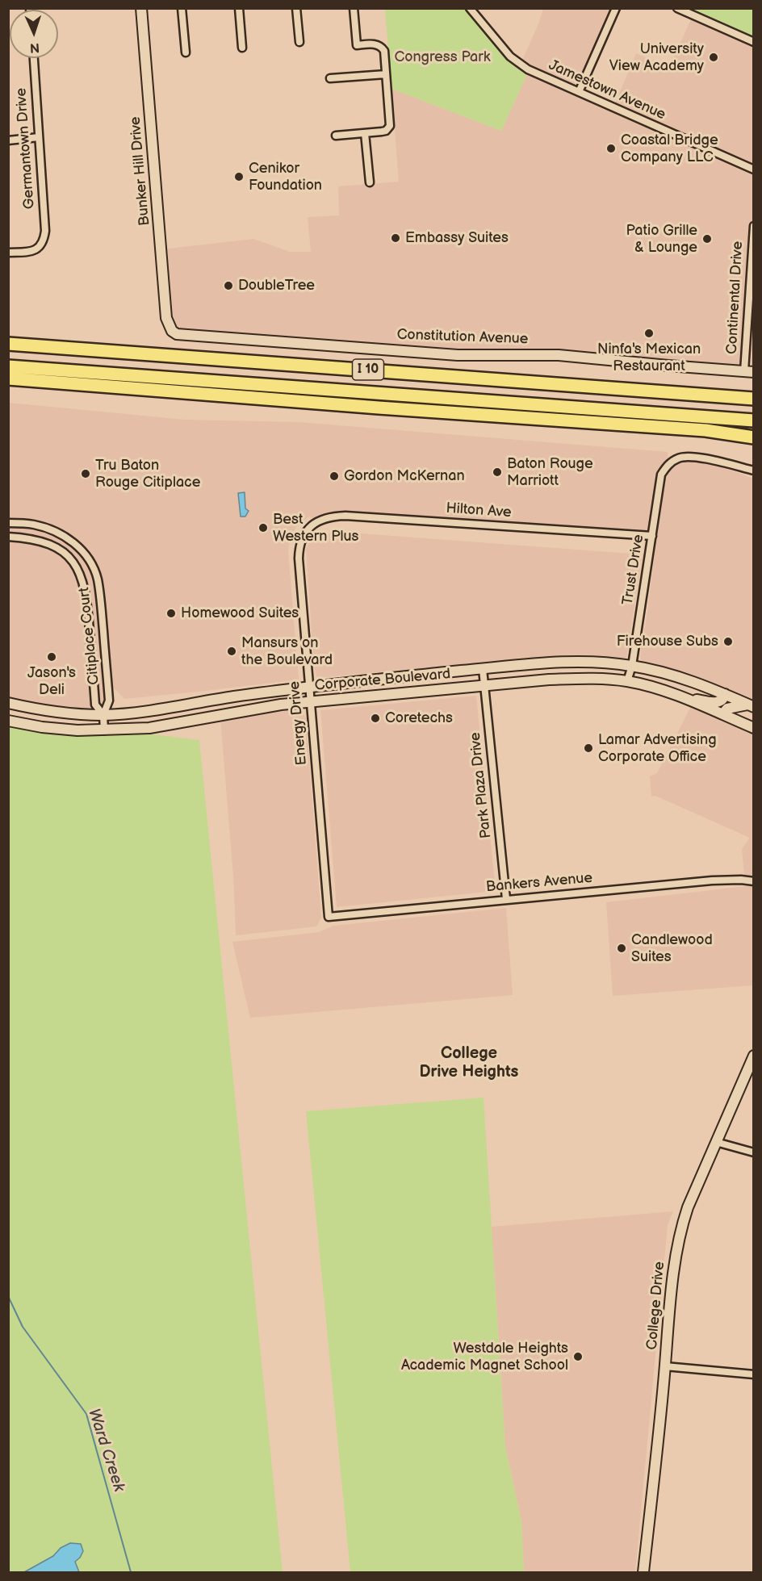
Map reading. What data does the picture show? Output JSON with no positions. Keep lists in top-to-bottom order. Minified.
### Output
{"streets":{"highway":["I 10"],"street":["Jamestown Avenue","Germantown Drive","Bunker Hill Drive","Continental Drive","Constitution Avenue","Hilton Ave","Trust Drive","Citiplace Court","Corporate Boulevard","Energy Drive","Park Plaza Drive","Bankers Avenue","College Drive"]},"crossings":[["Bunker Hill Drive","Constitution Avenue"],["Continental Drive","Constitution Avenue"],["Hilton Ave","Trust Drive"],["Hilton Ave","Energy Drive"],["Trust Drive","Corporate Boulevard"],["Citiplace Court","Corporate Boulevard"],["Corporate Boulevard","Energy Drive"],["Corporate Boulevard","Park Plaza Drive"],["Energy Drive","Bankers Avenue"],["Park Plaza Drive","Bankers Avenue"]],"districts":["College Drive Heights"],"water":["Ward Creek"],"parks":["Congress Park"],"places":["University View Academy","Coastal Bridge Company LLC","Cenikor Foundation","Embassy Suites","Patio Grille & Lounge","DoubleTree","Ninfa's Mexican Restaurant","Baton Rouge Marriott","Tru Baton Rouge Citiplace","Gordon McKernan","Best Western Plus","Homewood Suites","Firehouse Subs","Mansurs on the Boulevard","Jason's Deli","Coretechs","Lamar Advertising Corporate Office","Candlewood Suites","Westdale Heights Academic Magnet School"],"north":"bottom"}
